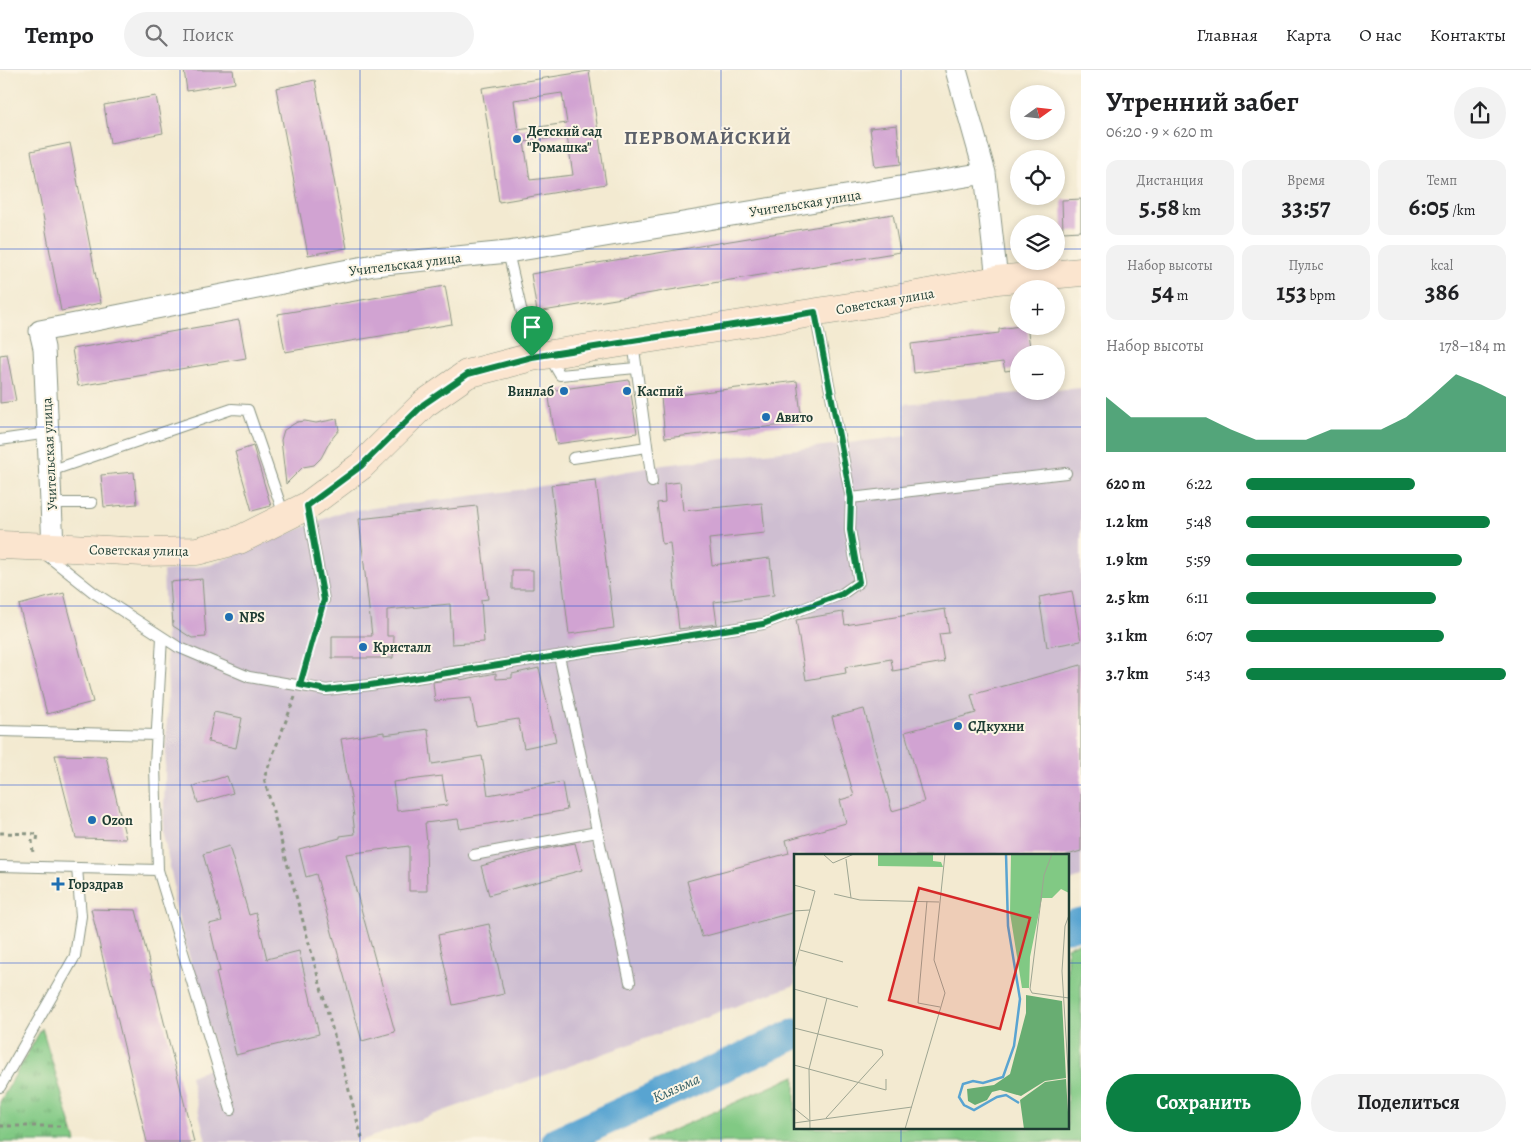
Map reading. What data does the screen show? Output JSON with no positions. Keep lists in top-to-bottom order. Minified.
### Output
{"streets":{"main road":["Советская улица"],"street":["Учительская улица"]},"crossings":[["Учительская улица","Советская улица"]],"districts":["ПЕРВОМАЙСКИЙ"],"water":["Клязьма"],"places":{"other":["Детский сад \"Ромашка\"","Винлаб","Каспий","Авито","NPS","Кристалл","СДкухни","Ozon"],"health":["Горздрав"]},"north":"right","page":{"header":"Tempo","search":"Поиск","nav":["Главная","Карта","О нас","Контакты"],"heading":["Утренний забег","06:20 · 9 × 620 m"],"map_buttons":["+","−"],"stats":[["Дистанция","5.58 km"],["Время","33:57"],["Темп","6:05 /km"],["Набор высоты","54 m"],["Пульс","153 bpm"],["kcal","386"]],"chart":["Набор высоты","178–184 m"],"list":[{"name":"620 m","note":"6:22"},{"name":"1.2 km","note":"5:48"},{"name":"1.9 km","note":"5:59"},{"name":"2.5 km","note":"6:11"},{"name":"3.1 km","note":"6:07"},{"name":"3.7 km","note":"5:43"}],"buttons":["Сохранить","Поделиться"]}}
